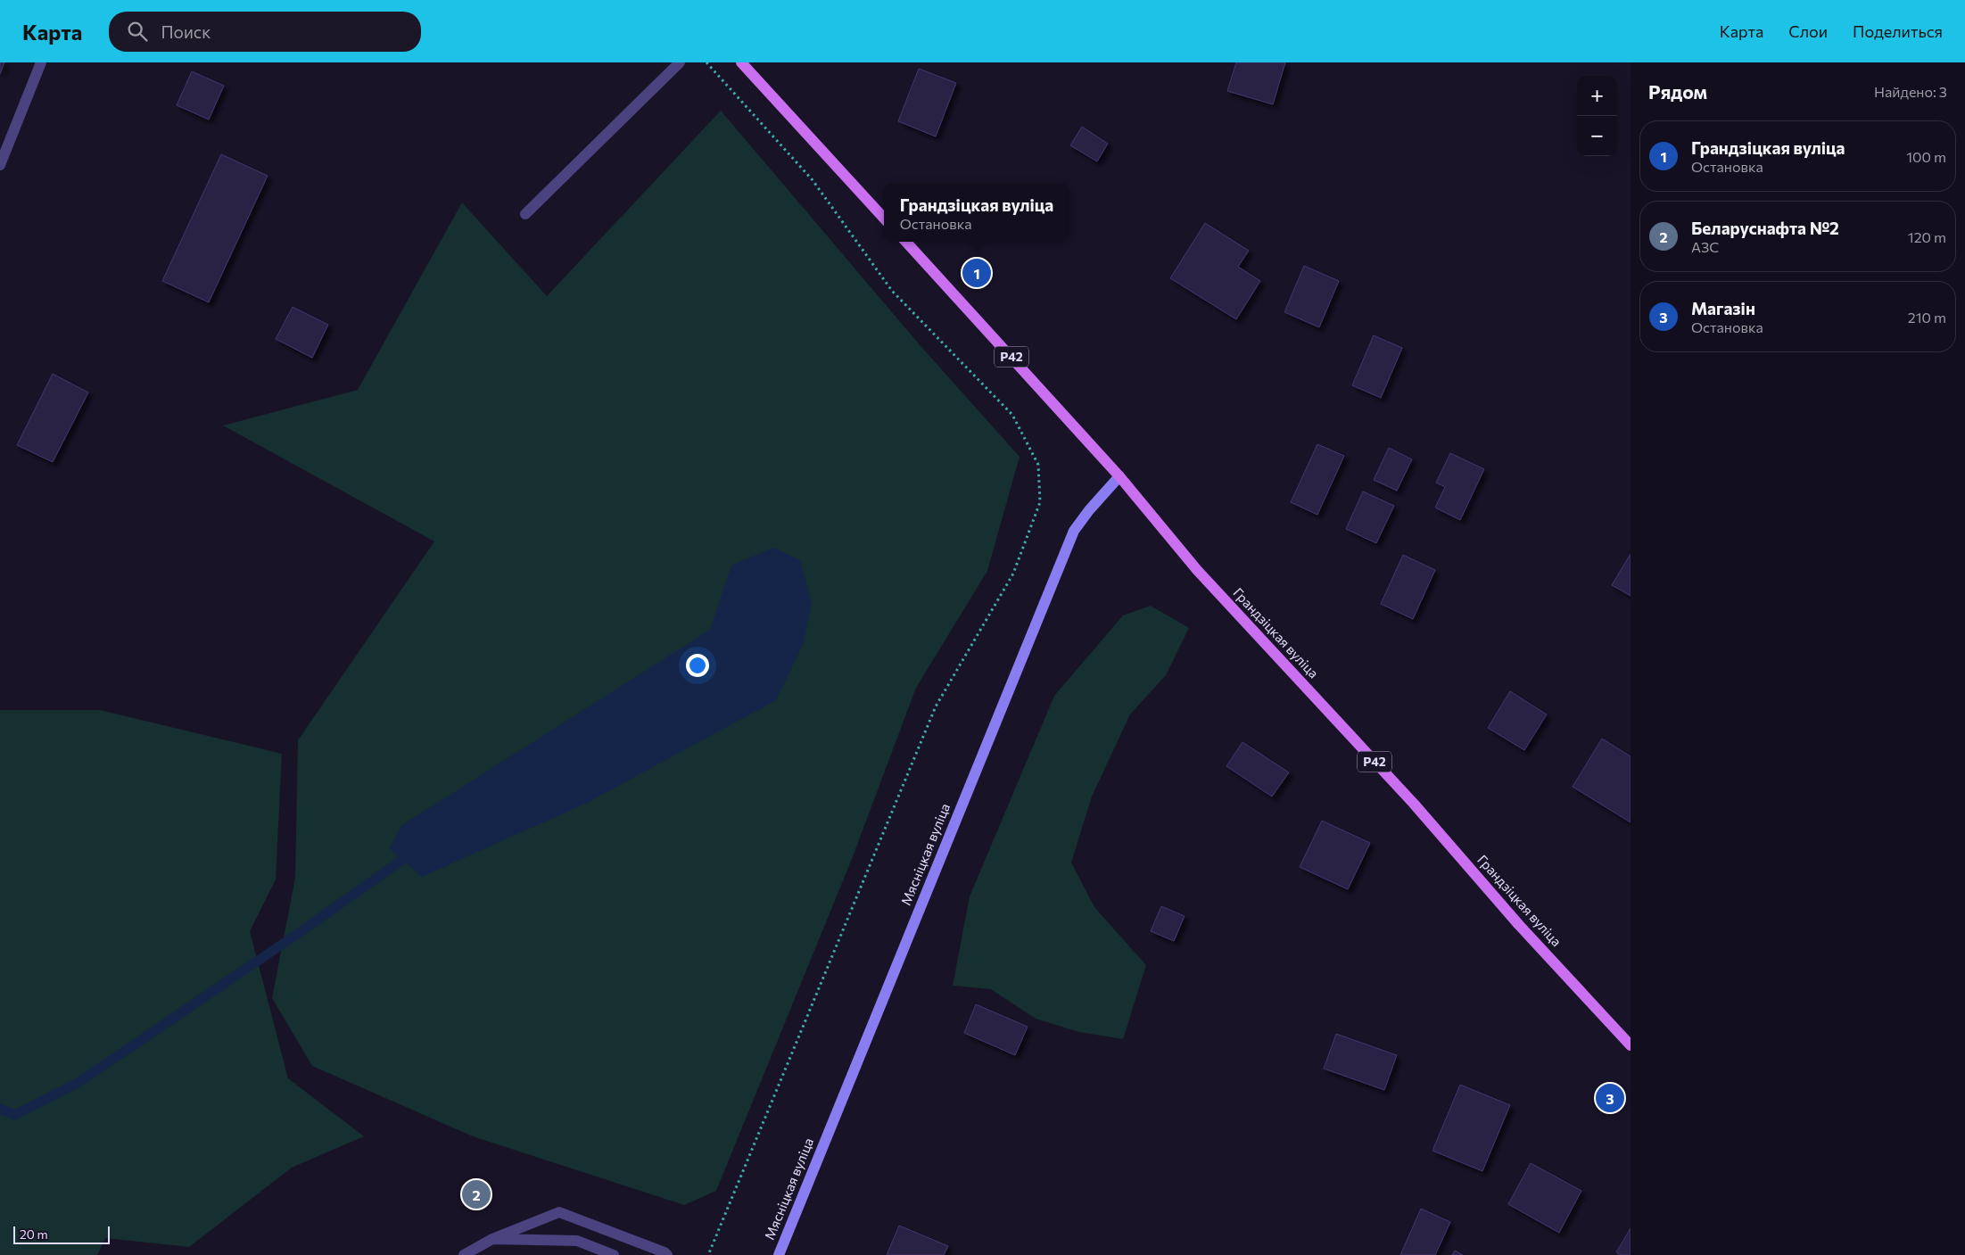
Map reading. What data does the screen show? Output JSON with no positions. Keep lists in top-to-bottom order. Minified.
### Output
{"streets":{"main road":["Р42","Грандзіцкая вуліца","Мясніцкая вуліца"]},"crossings":[["Грандзіцкая вуліца","Мясніцкая вуліца"]],"scale_bar":"20 m","page":{"header":"Карта","search":"Поиск","nav":["Карта","Слои","Поделиться"],"heading":["Рядом","Найдено: 3"],"map_buttons":["+","−"],"list":[{"mark":"1","name":"Грандзіцкая вуліца","note":"Остановка","value":"100 m"},{"mark":"2","name":"Беларуснафта №2","note":"АЗС","value":"120 m"},{"mark":"3","name":"Магазін","note":"Остановка","value":"210 m"}],"popup":["Грандзіцкая вуліца","Остановка"],"pins":["1","3","2"],"scale":"20 m"}}
